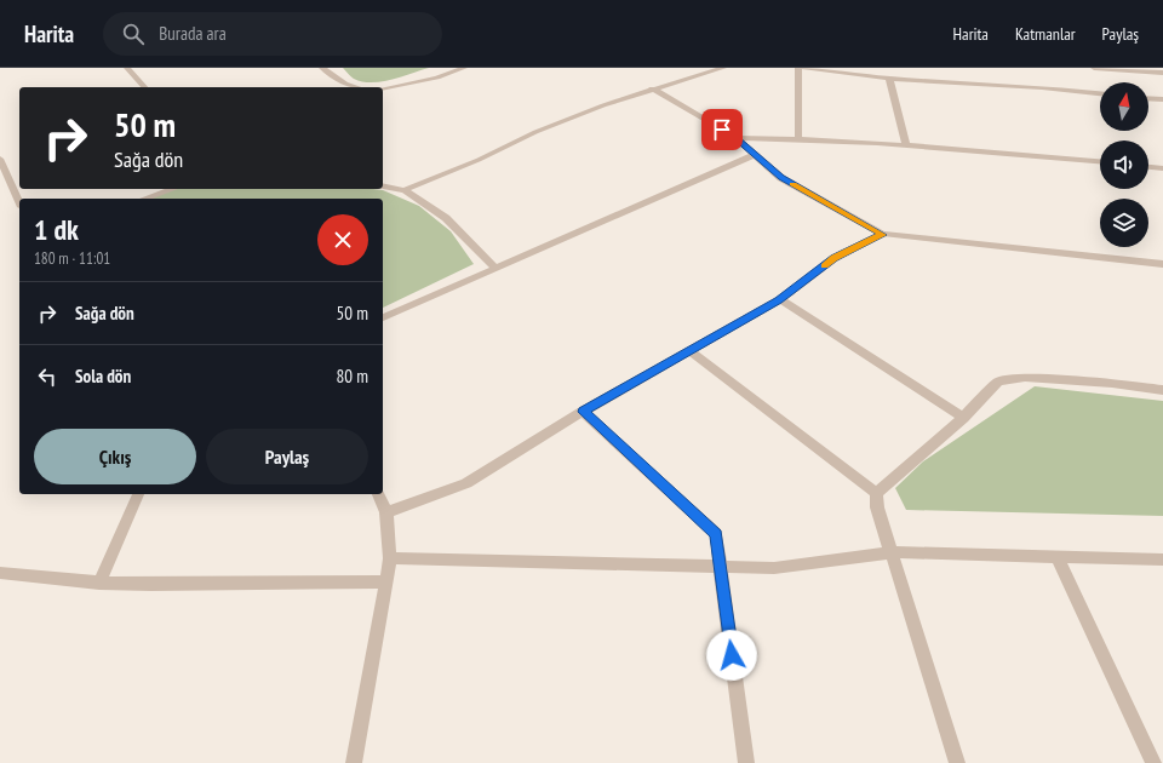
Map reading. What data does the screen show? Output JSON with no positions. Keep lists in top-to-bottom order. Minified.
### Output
{"north":"top","page":{"header":"Harita","search":"Burada ara","nav":["Harita","Katmanlar","Paylaş"],"turn":["50 m","Sağa dön"],"heading":["1 dk","180 m · 11:01"],"list":[{"name":"Sağa dön","value":"50 m"},{"name":"Sola dön","value":"80 m"}],"buttons":["Çıkış","Paylaş"]}}
